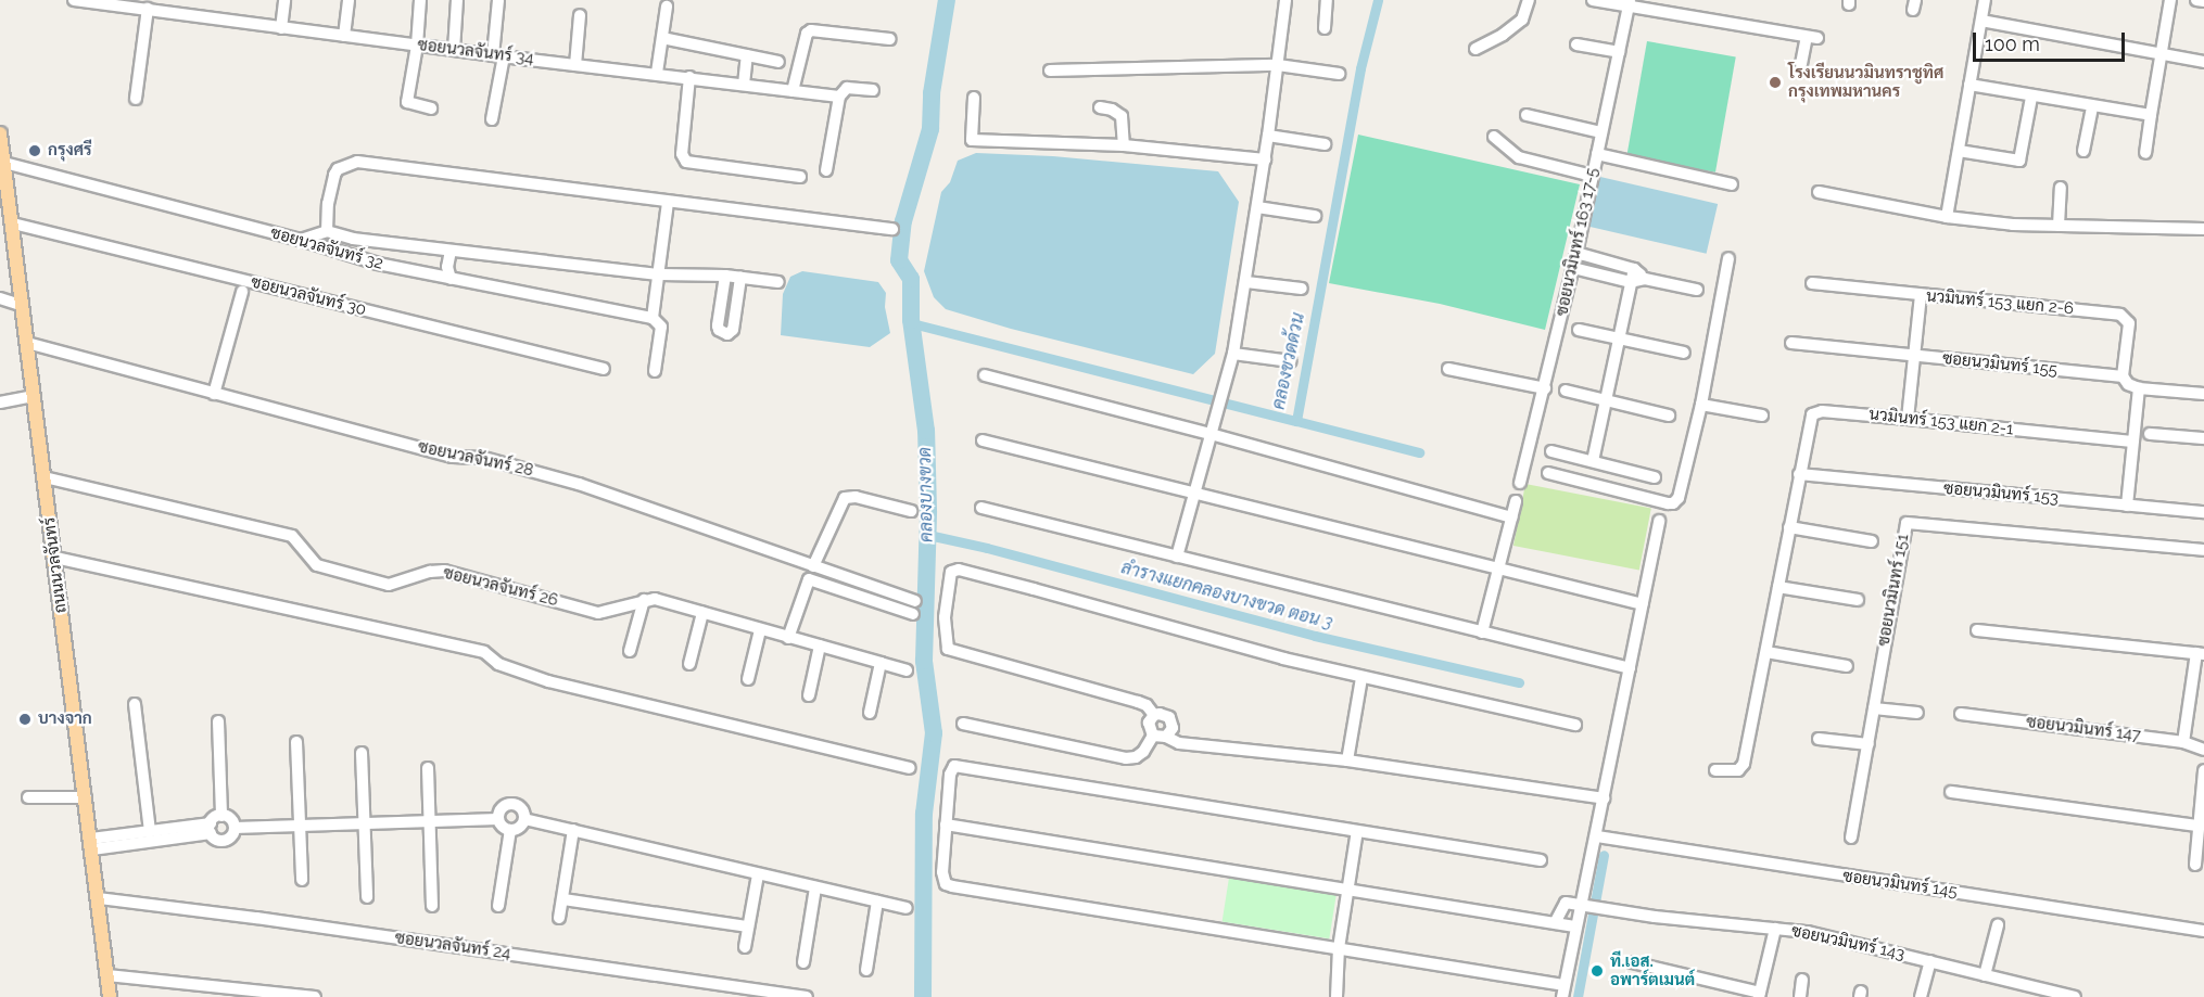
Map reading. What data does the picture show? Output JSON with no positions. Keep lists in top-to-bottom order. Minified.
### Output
{"streets":{"main road":["ถนนนวลจันทร์"],"street":["ซอยนวลจันทร์ 34","ซอยนวมินทร์ 163 17-5","ซอยนวลจันทร์ 32","ซอยนวลจันทร์ 30","นวมินทร์ 153 แยก 2-6","ซอยนวมินทร์ 155","นวมินทร์ 153 แยก 2-1","ซอยนวลจันทร์ 28","ซอยนวมินทร์ 153","ซอยนวลจันทร์ 26","ซอยนวมินทร์ 151","ซอยนวมินทร์ 147","ซอยนวมินทร์ 145","ซอยนวมินทร์ 143","ซอยนวลจันทร์ 24"]},"crossings":[["ซอยนวลจันทร์ 32","ถนนนวลจันทร์"],["ซอยนวลจันทร์ 30","ถนนนวลจันทร์"],["นวมินทร์ 153 แยก 2-6","ซอยนวมินทร์ 155"],["นวมินทร์ 153 แยก 2-1","ซอยนวมินทร์ 153"],["ซอยนวลจันทร์ 28","ถนนนวลจันทร์"],["ถนนนวลจันทร์","ซอยนวลจันทร์ 26"],["ถนนนวลจันทร์","ซอยนวลจันทร์ 24"]],"water":["คลองขวดด้วน","คลองบางขวด","ลำรางแยกคลองบางขวด ตอน 3"],"places":["โรงเรียนนวมินทราชูทิศ กรุงเทพมหานคร","กรุงศรี","บางจาก","ที.เอส. อพาร์ตเมนต์"],"scale_bar":"100 m"}
